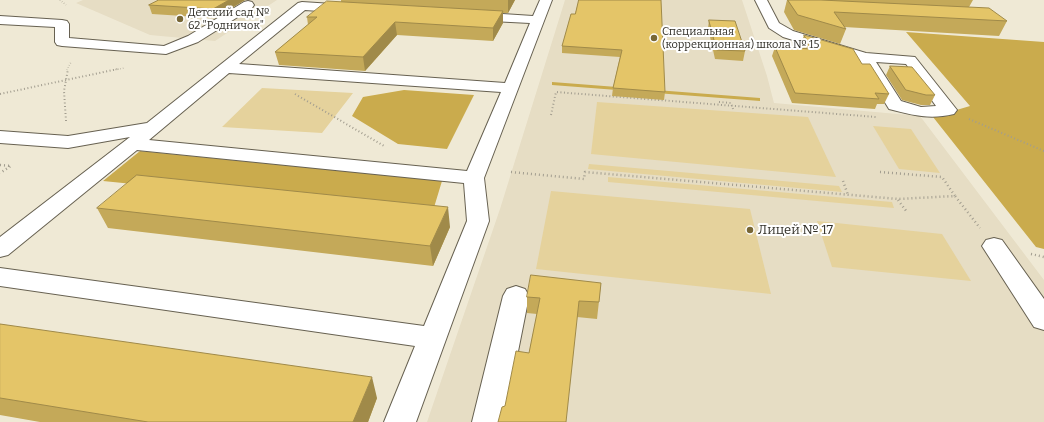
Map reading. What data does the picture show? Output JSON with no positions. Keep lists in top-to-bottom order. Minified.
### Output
{"places":["Детский сад № 62 \"Родничок\"","Специальная (коррекционная) школа № 15","Лицей № 17"]}
